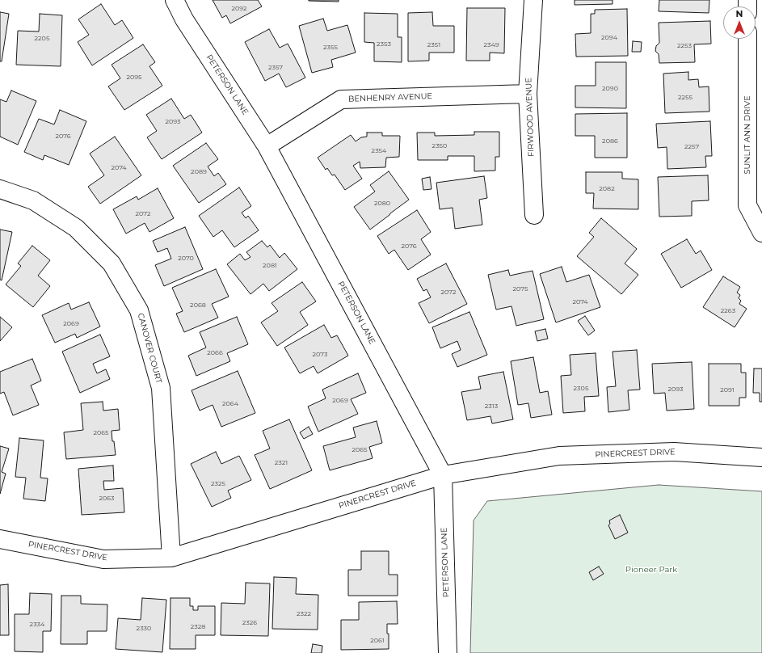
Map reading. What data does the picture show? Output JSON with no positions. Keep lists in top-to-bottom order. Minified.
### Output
{"streets":{"street":["PETERSON LANE","BENHENRY AVENUE","FIRWOOD AVENUE","SUNLIT ANN DRIVE","CANOVER COURT","PINERCREST DRIVE"]},"crossings":[["PETERSON LANE","BENHENRY AVENUE"],["PETERSON LANE","PINERCREST DRIVE"],["BENHENRY AVENUE","FIRWOOD AVENUE"],["CANOVER COURT","PINERCREST DRIVE"]],"parks":["Pioneer Park"],"house_numbers":["2092","2094","2205","2353","2351","2349","2253","2355","2357","2095","2090","2255","2093","2076","2086","2350","2257","2354","2074","2089","2082","2080","2072","2076","2070","2081","2075","2072","2074","2068","2263","2069","2066","2073","2305","2093","2091","2069","2064","2313","2065","2065","2321","2325","2063","2322","2326","2334","2328","2330","2061"],"north":"top"}
